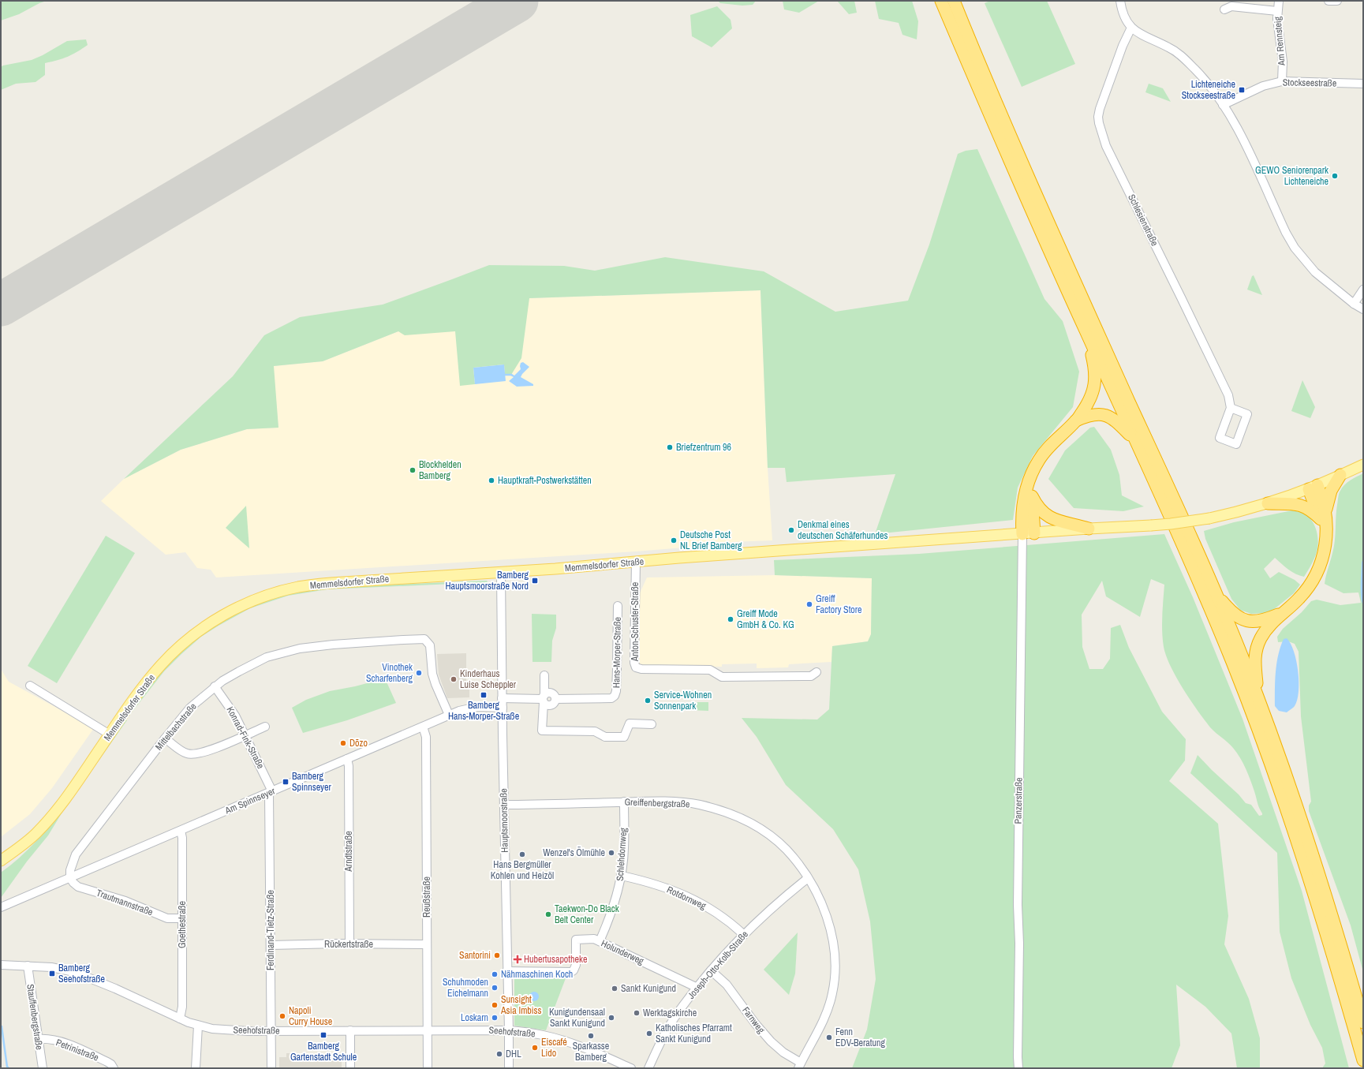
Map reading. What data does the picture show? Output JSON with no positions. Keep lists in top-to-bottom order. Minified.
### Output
{"streets":{"main road":["Memmelsdorfer Straße"],"street":["Am Rennsteig","Stockseestraße","Schlesienstraße","Anton-Schuster-Straße","Hans-Morper-Straße","Mittelbachstraße","Konrad-Fink-Straße","Am Spinnseyer","Panzerstraße","Greiffenbergstraße","Hauptsmoorstraße","Arndtstraße","Schlehdornweg","Reußstraße","Rotdornweg","Trautmannstraße","Goethestraße","Ferdinand-Tietz-Straße","Rückertstraße","Holunderweg","Joseph-Otto-Kolb-Straße","Stauffenbergstraße","Farnweg","Seehofstraße","Petrinistraße"]},"crossings":[["Am Rennsteig","Stockseestraße"],["Memmelsdorfer Straße","Anton-Schuster-Straße"],["Memmelsdorfer Straße","Panzerstraße"],["Memmelsdorfer Straße","Hauptsmoorstraße"],["Hans-Morper-Straße","Hauptsmoorstraße"],["Mittelbachstraße","Konrad-Fink-Straße"],["Mittelbachstraße","Am Spinnseyer"],["Mittelbachstraße","Trautmannstraße"],["Konrad-Fink-Straße","Am Spinnseyer"],["Konrad-Fink-Straße","Ferdinand-Tietz-Straße"],["Am Spinnseyer","Hauptsmoorstraße"],["Am Spinnseyer","Arndtstraße"],["Am Spinnseyer","Reußstraße"],["Am Spinnseyer","Trautmannstraße"],["Am Spinnseyer","Goethestraße"],["Am Spinnseyer","Ferdinand-Tietz-Straße"],["Greiffenbergstraße","Hauptsmoorstraße"],["Greiffenbergstraße","Schlehdornweg"],["Greiffenbergstraße","Joseph-Otto-Kolb-Straße"],["Greiffenbergstraße","Farnweg"],["Hauptsmoorstraße","Holunderweg"],["Hauptsmoorstraße","Seehofstraße"],["Arndtstraße","Rückertstraße"],["Schlehdornweg","Rotdornweg"],["Schlehdornweg","Holunderweg"],["Reußstraße","Rückertstraße"],["Reußstraße","Seehofstraße"],["Rotdornweg","Joseph-Otto-Kolb-Straße"],["Trautmannstraße","Goethestraße"],["Goethestraße","Seehofstraße"],["Ferdinand-Tietz-Straße","Rückertstraße"],["Ferdinand-Tietz-Straße","Seehofstraße"],["Holunderweg","Joseph-Otto-Kolb-Straße"],["Joseph-Otto-Kolb-Straße","Farnweg"],["Stauffenbergstraße","Seehofstraße"],["Stauffenbergstraße","Petrinistraße"]],"places":{"transit":["Lichteneiche Stockseestraße","Bamberg Hauptsmoorstraße Nord","Bamberg Hans-Morper-Straße","Bamberg Spinnseyer","Bamberg Seehofstraße","Bamberg Gartenstadt Schule"],"other":["GEWO Seniorenpark Lichteneiche","Briefzentrum 96","Blockhelden Bamberg","Hauptkraft-Postwerkstätten","Denkmal eines deutschen Schäferhundes","Deutsche Post NL Brief Bamberg","Greiff Factory Store","Greiff Mode GmbH & Co. KG","Vinothek Scharfenberg","Kinderhaus Luise Scheppler","Service-Wohnen Sonnenpark","Dōzo","Wenzel's Ölmühle","Hans Bergmüller Kohlen und Heizöl","Taekwon-Do Black Belt Center","Santorini","Nähmaschinen Koch","Schuhmoden Eichelmann","Sankt Kunigund","Sunsight Asia Imbiss","Werktagskirche","Napoli Curry House","Loskarn","Kunigundensaal Sankt Kunigund","Katholisches Pfarramt Sankt Kunigund","Sparkasse Bamberg","Fenn EDV-Beratung","Eiscafé Lido","DHL"],"health":["Hubertusapotheke"]}}
